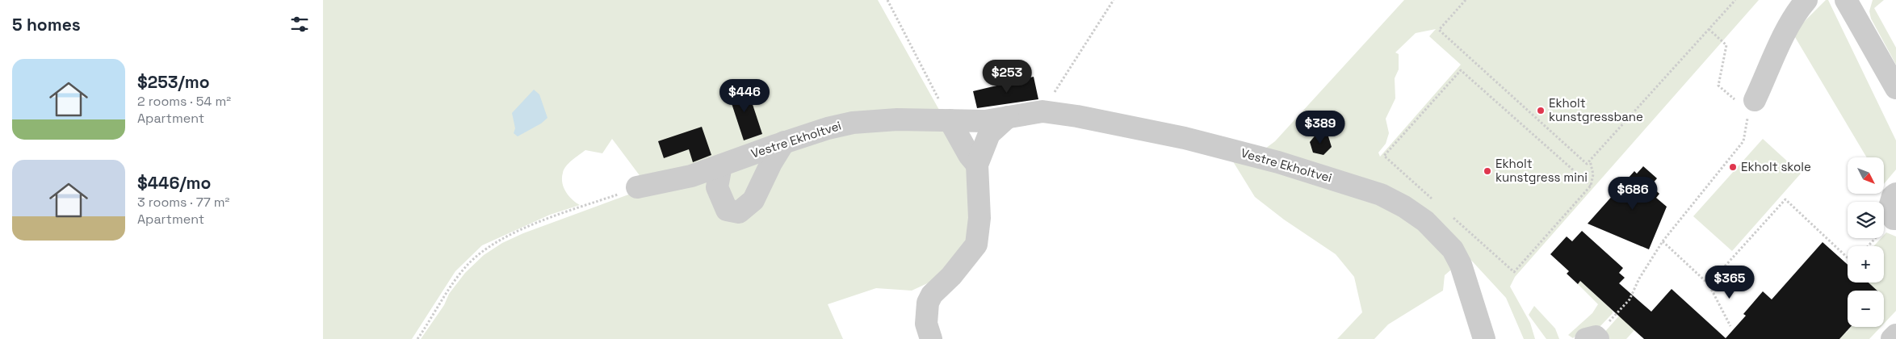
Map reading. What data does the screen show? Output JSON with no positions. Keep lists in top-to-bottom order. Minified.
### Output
{"streets":{"street":["Vestre Ekholtvei"]},"places":["Ekholt kunstgressbane","Ekholt skole","Ekholt kunstgress mini"],"north":"bottom right","page":{"heading":"5 homes","list":[{"name":"$253/mo","note":"2 rooms · 54 m² · Apartment"},{"name":"$446/mo","note":"3 rooms · 77 m² · Apartment"}],"price":["$253","$446","$389","$686","$365"],"map_buttons":["+","−"]}}
